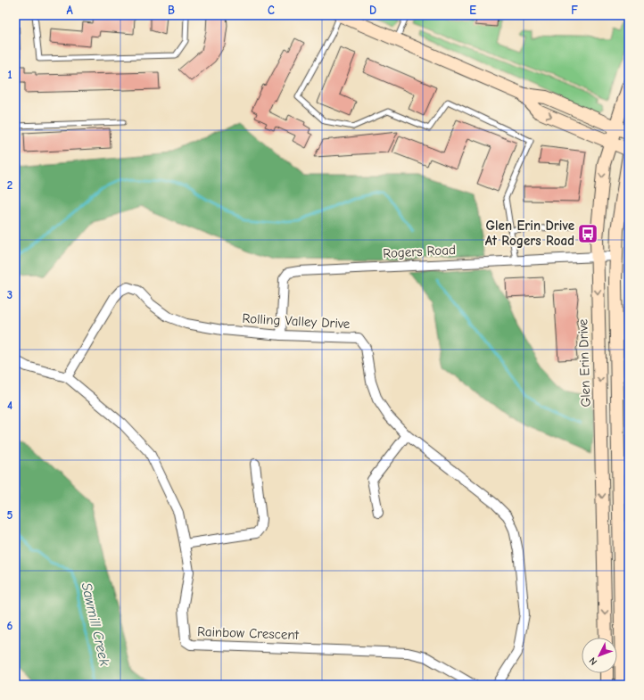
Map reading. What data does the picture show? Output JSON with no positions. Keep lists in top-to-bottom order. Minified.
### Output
{"streets":{"street":["Rogers Road","Rolling Valley Drive","Glen Erin Drive","Rainbow Crescent"]},"crossings":[["Rogers Road","Rolling Valley Drive"],["Rogers Road","Glen Erin Drive"],["Rolling Valley Drive","Rainbow Crescent"]],"water":["Sawmill Creek"],"places":{"bus stop":["Glen Erin Drive At Rogers Road"]},"north":"bottom left","grid":{"columns":["A","B","C","D","E","F"],"rows":["1","2","3","4","5","6"]}}
